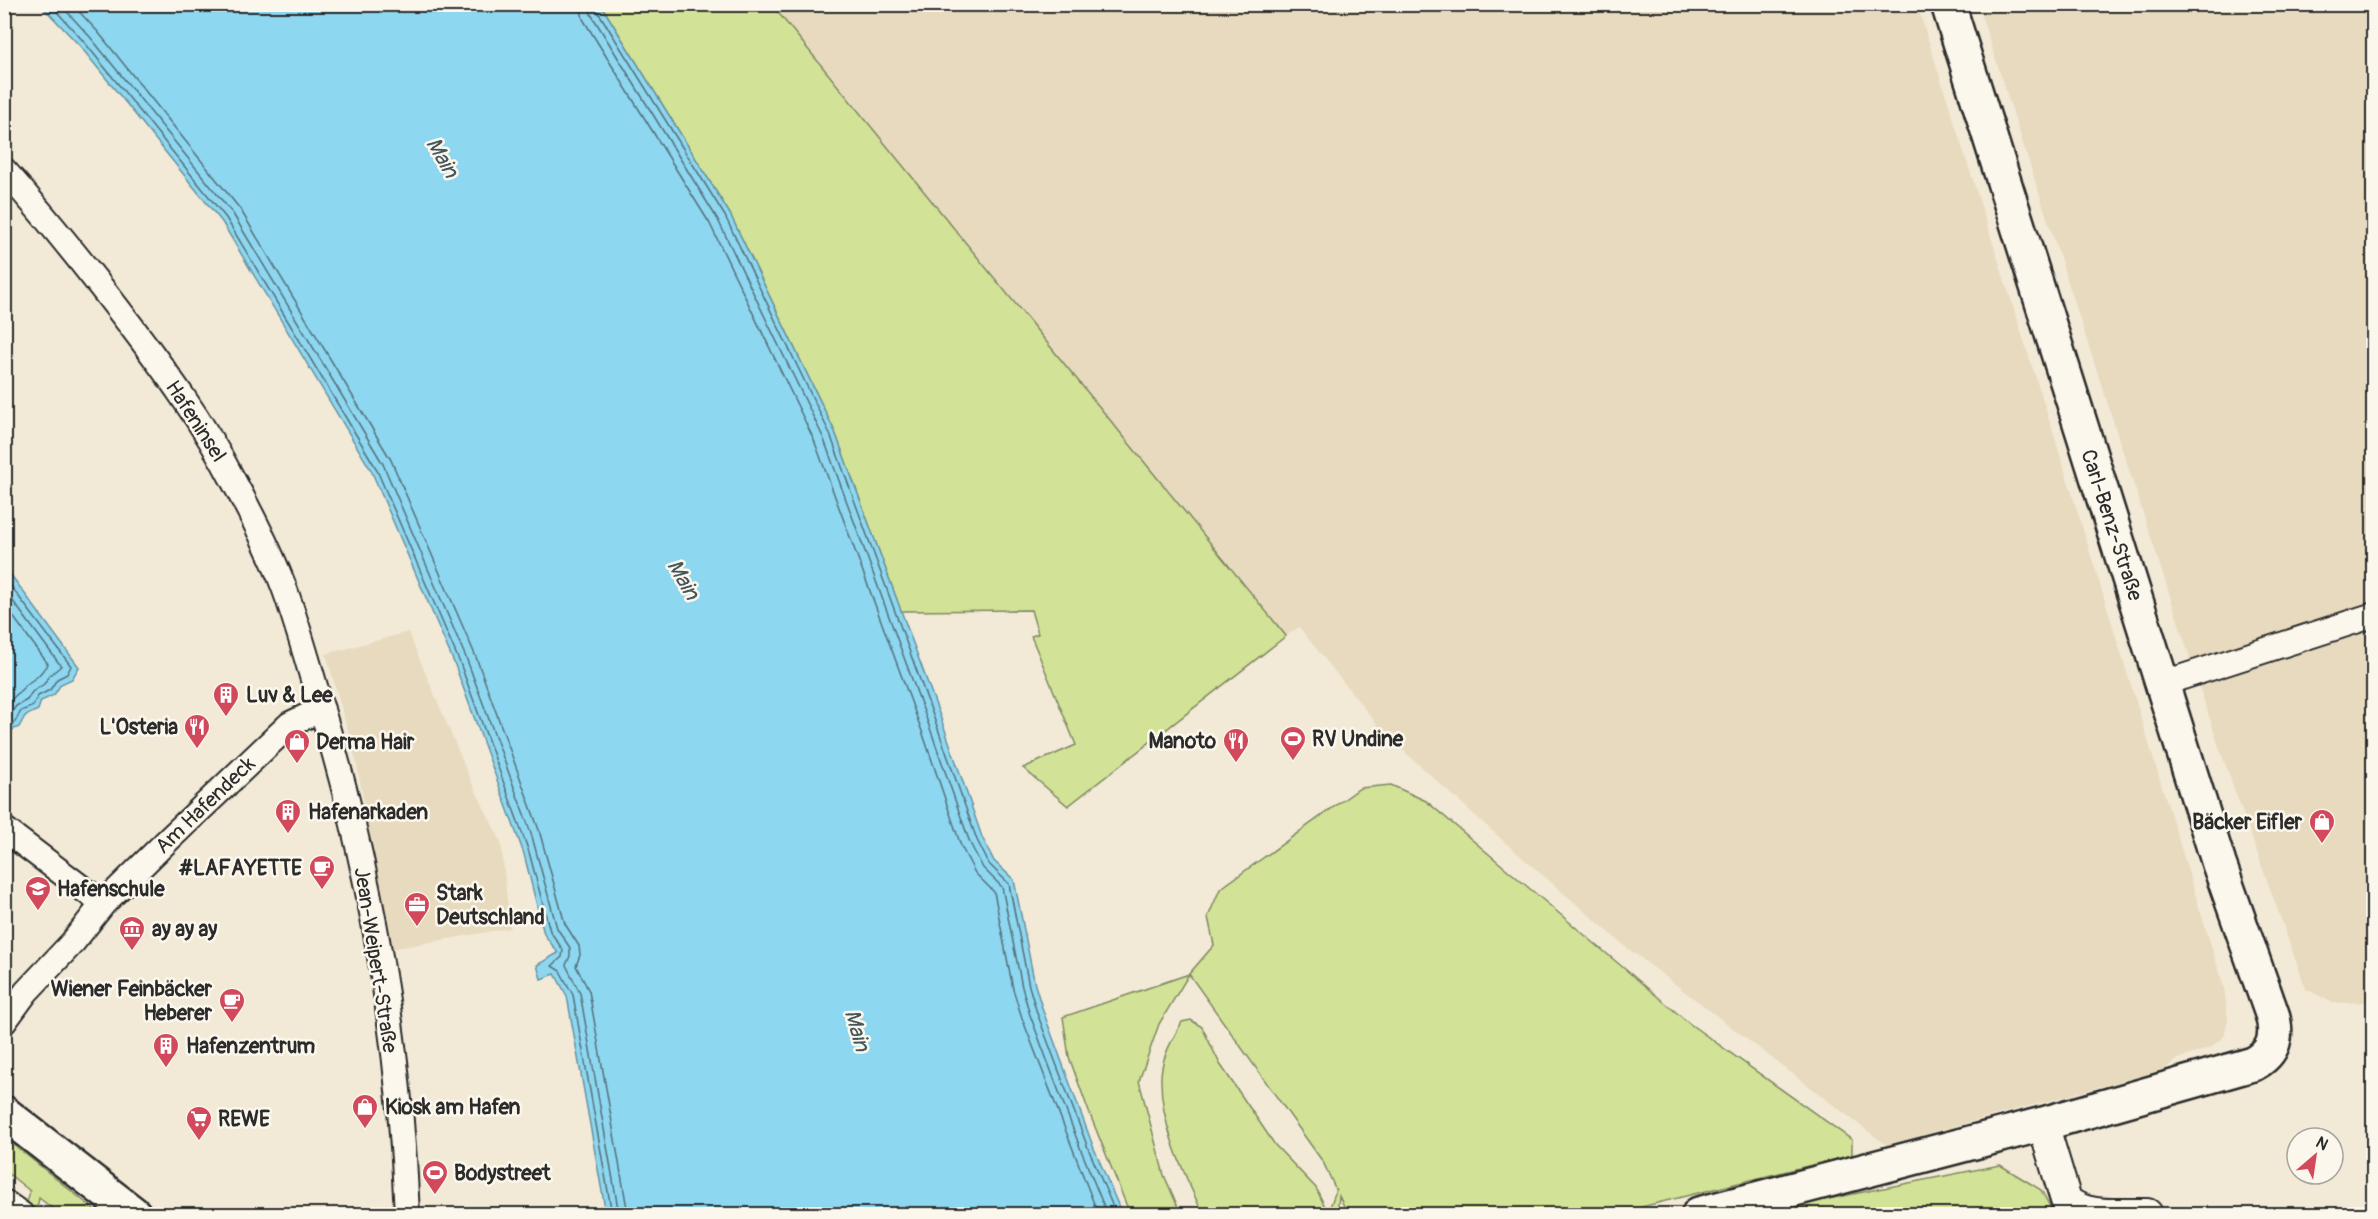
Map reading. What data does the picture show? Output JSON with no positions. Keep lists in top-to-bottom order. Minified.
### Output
{"streets":{"main road":["Carl-Benz-Straße"],"street":["Hafeninsel","Am Hafendeck","Jean-Weipert-Straße"]},"crossings":[["Hafeninsel","Am Hafendeck"],["Hafeninsel","Jean-Weipert-Straße"],["Am Hafendeck","Jean-Weipert-Straße"]],"water":["Main"],"places":{"building":["Luv & Lee","Hafenarkaden","Hafenzentrum"],"restaurant":["L'Osteria","Manoto"],"sports":["RV Undine","Bodystreet"],"shop":["Derma Hair","Bäcker Eifler","Kiosk am Hafen"],"cafe":["#LAFAYETTE","Wiener Feinbäcker Heberer"],"school or university":["Hafenschule"],"office":["Stark Deutschland"],"museum":["ay ay ay"],"supermarket":["REWE"]},"north":"top right"}
